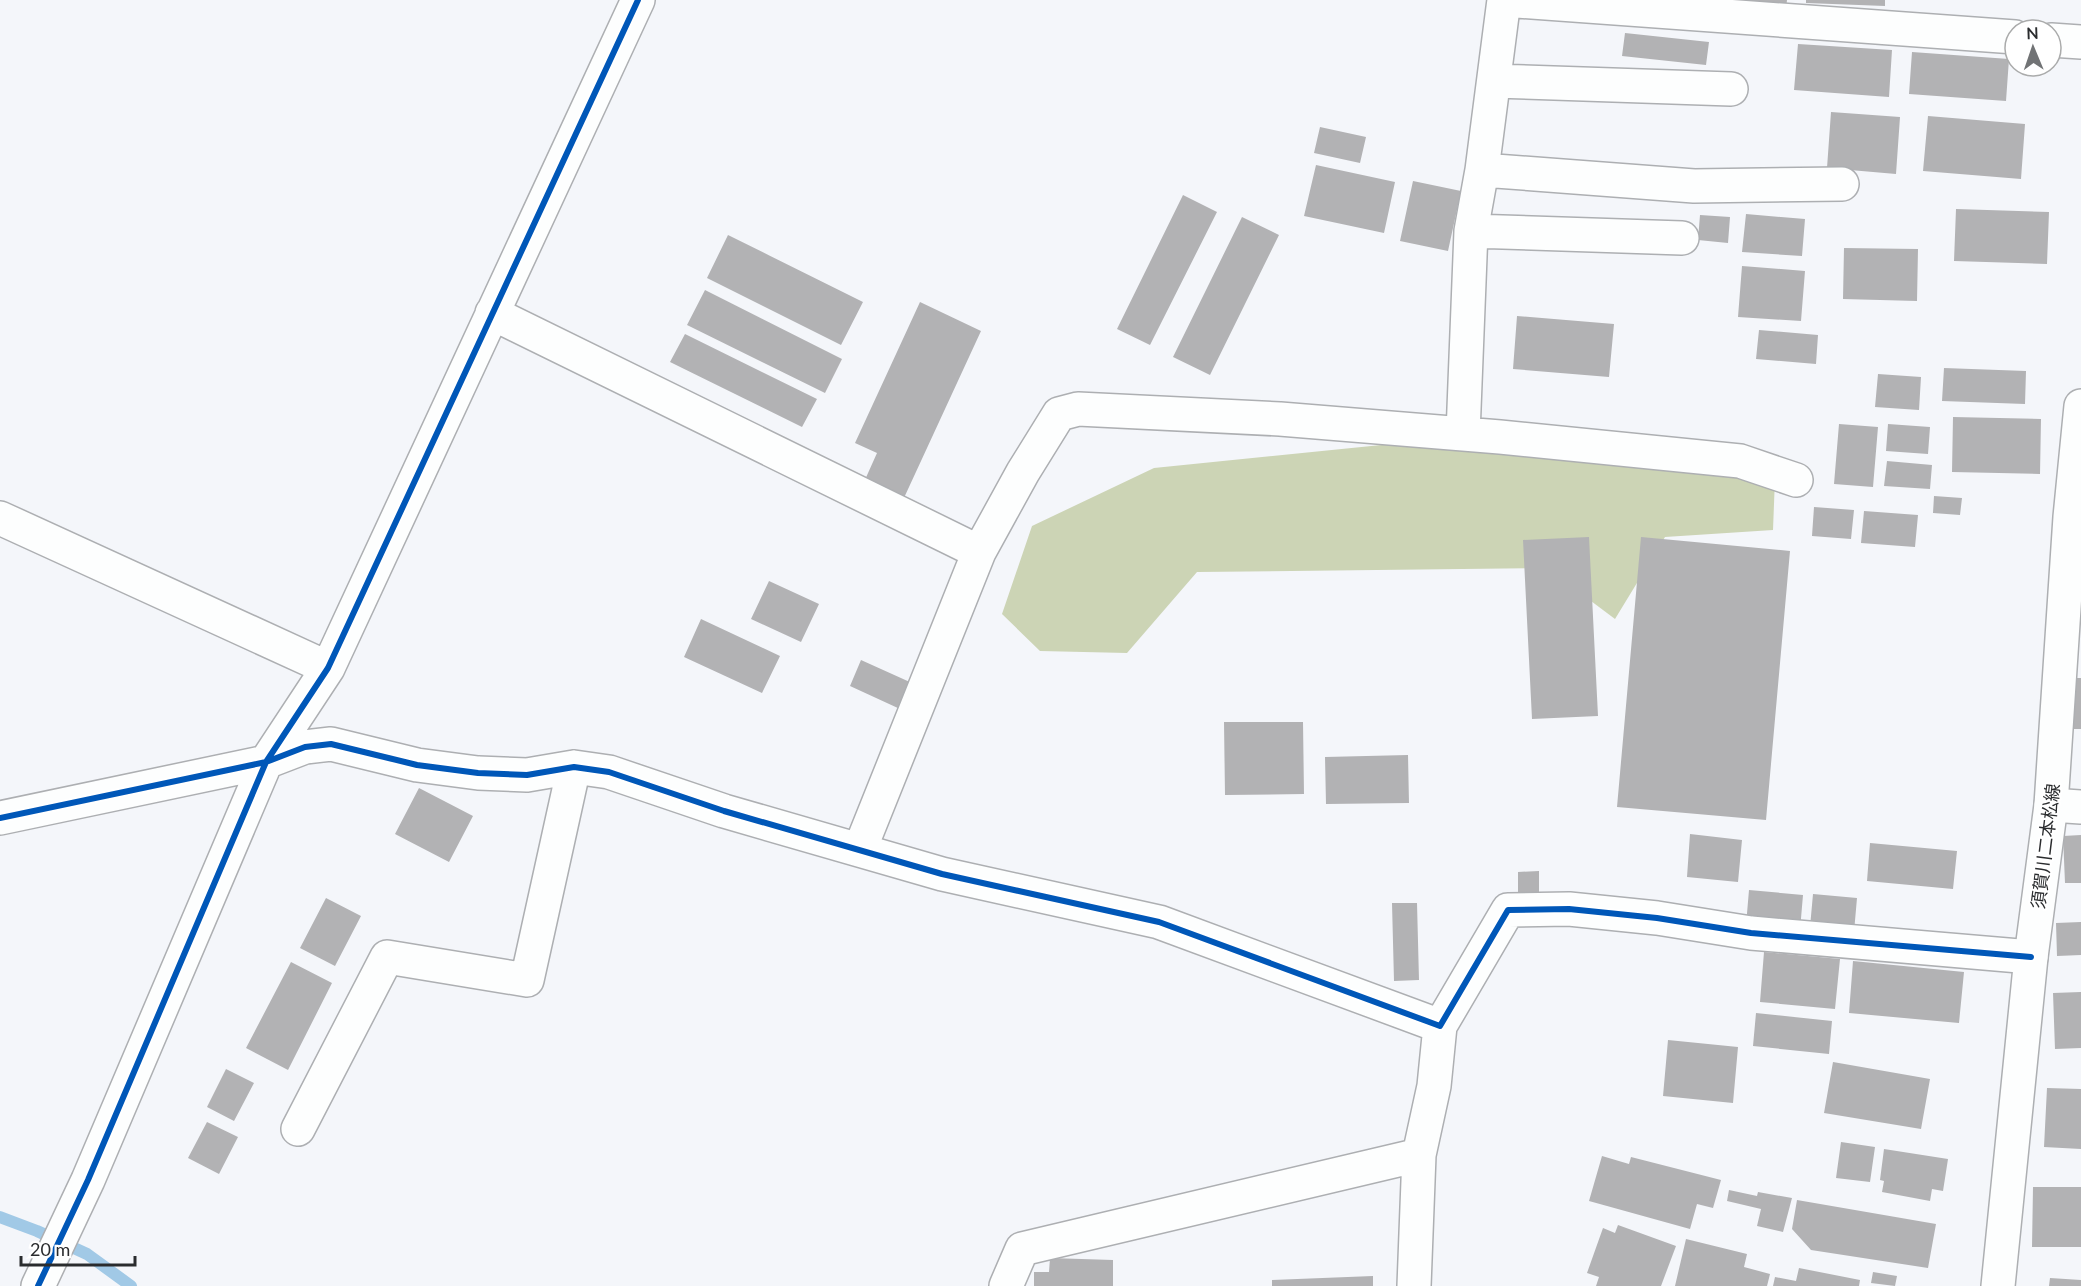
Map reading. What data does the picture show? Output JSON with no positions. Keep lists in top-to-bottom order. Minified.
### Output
{"streets":{"street":["須賀川二本松線"]},"scale_bar":"20 m","north":"top"}
